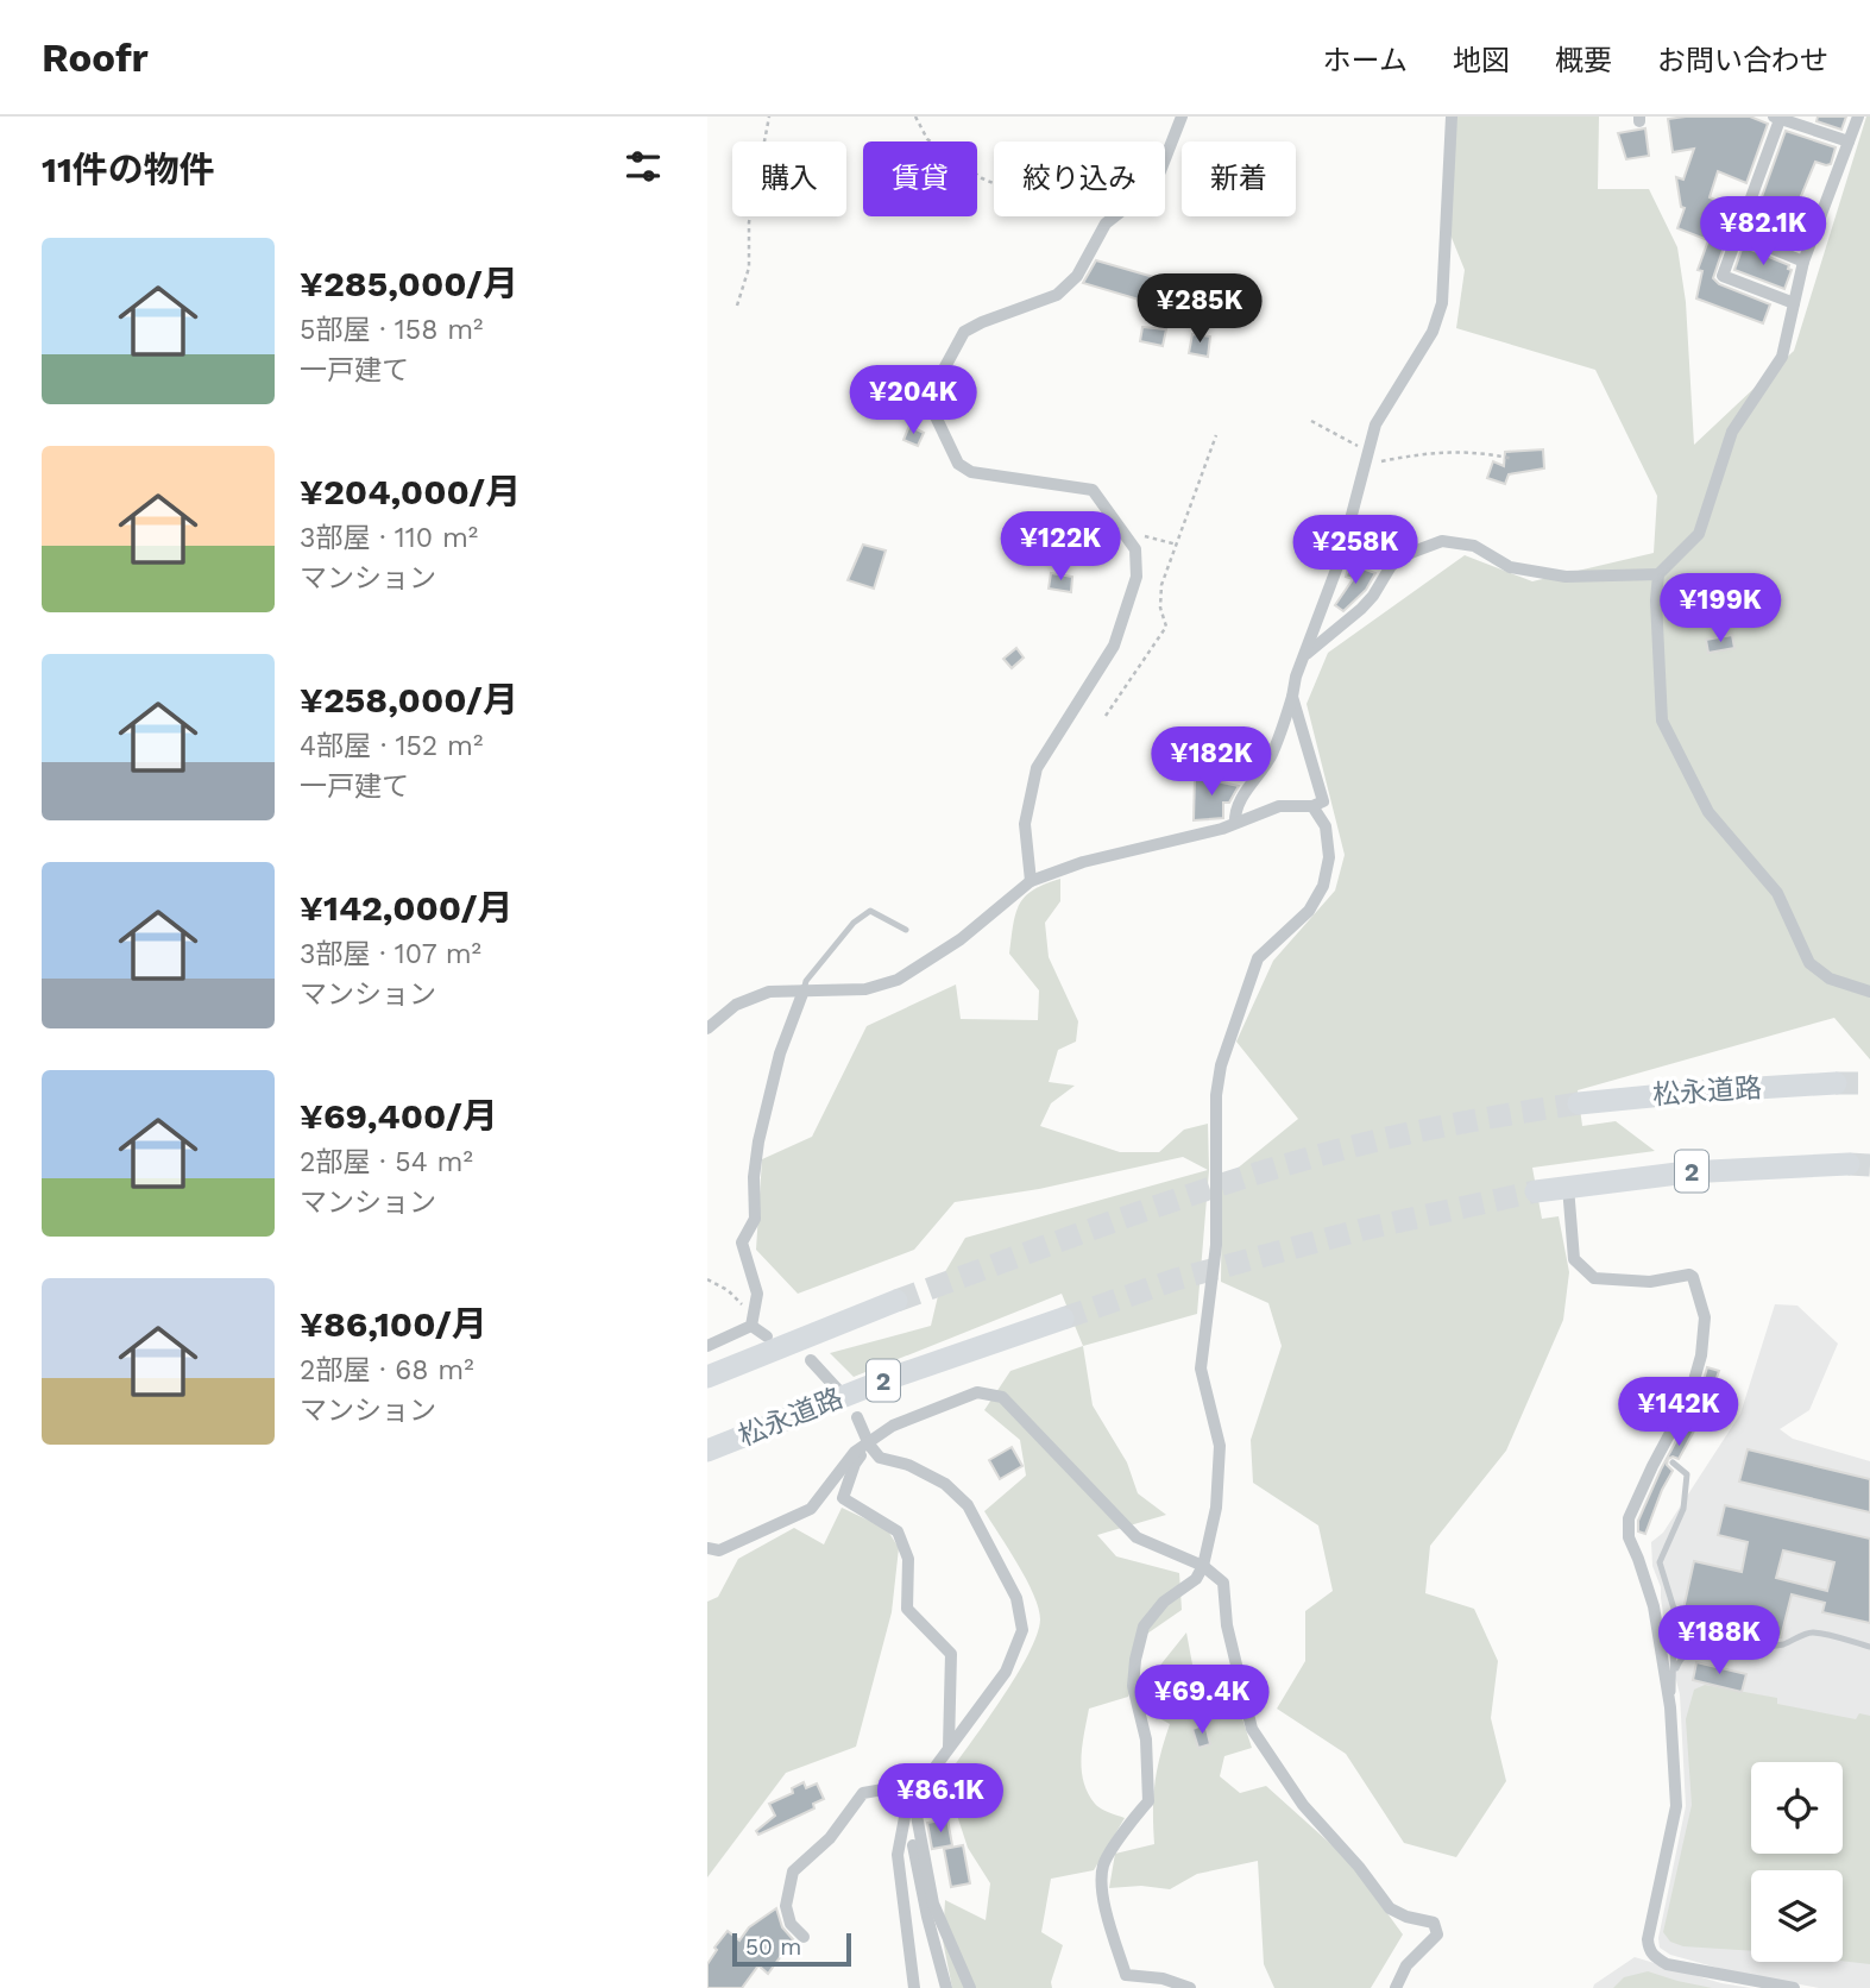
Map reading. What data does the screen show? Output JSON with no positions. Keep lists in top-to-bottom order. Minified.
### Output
{"streets":{"highway":["松永道路","2"]},"scale_bar":"50 m","page":{"header":"Roofr","nav":["ホーム","地図","概要","お問い合わせ"],"heading":"11件の物件","chip":["購入","賃貸","絞り込み","新着"],"price":["¥82.1K","¥285K","¥204K","¥122K","¥258K","¥199K","¥182K","¥142K","¥188K","¥69.4K","¥86.1K"],"list":[{"name":"¥285,000/月","note":"5部屋 · 158 m² · 一戸建て"},{"name":"¥204,000/月","note":"3部屋 · 110 m² · マンション"},{"name":"¥258,000/月","note":"4部屋 · 152 m² · 一戸建て"},{"name":"¥142,000/月","note":"3部屋 · 107 m² · マンション"},{"name":"¥69,400/月","note":"2部屋 · 54 m² · マンション"},{"name":"¥86,100/月","note":"2部屋 · 68 m² · マンション"}],"scale":"50 m"}}
